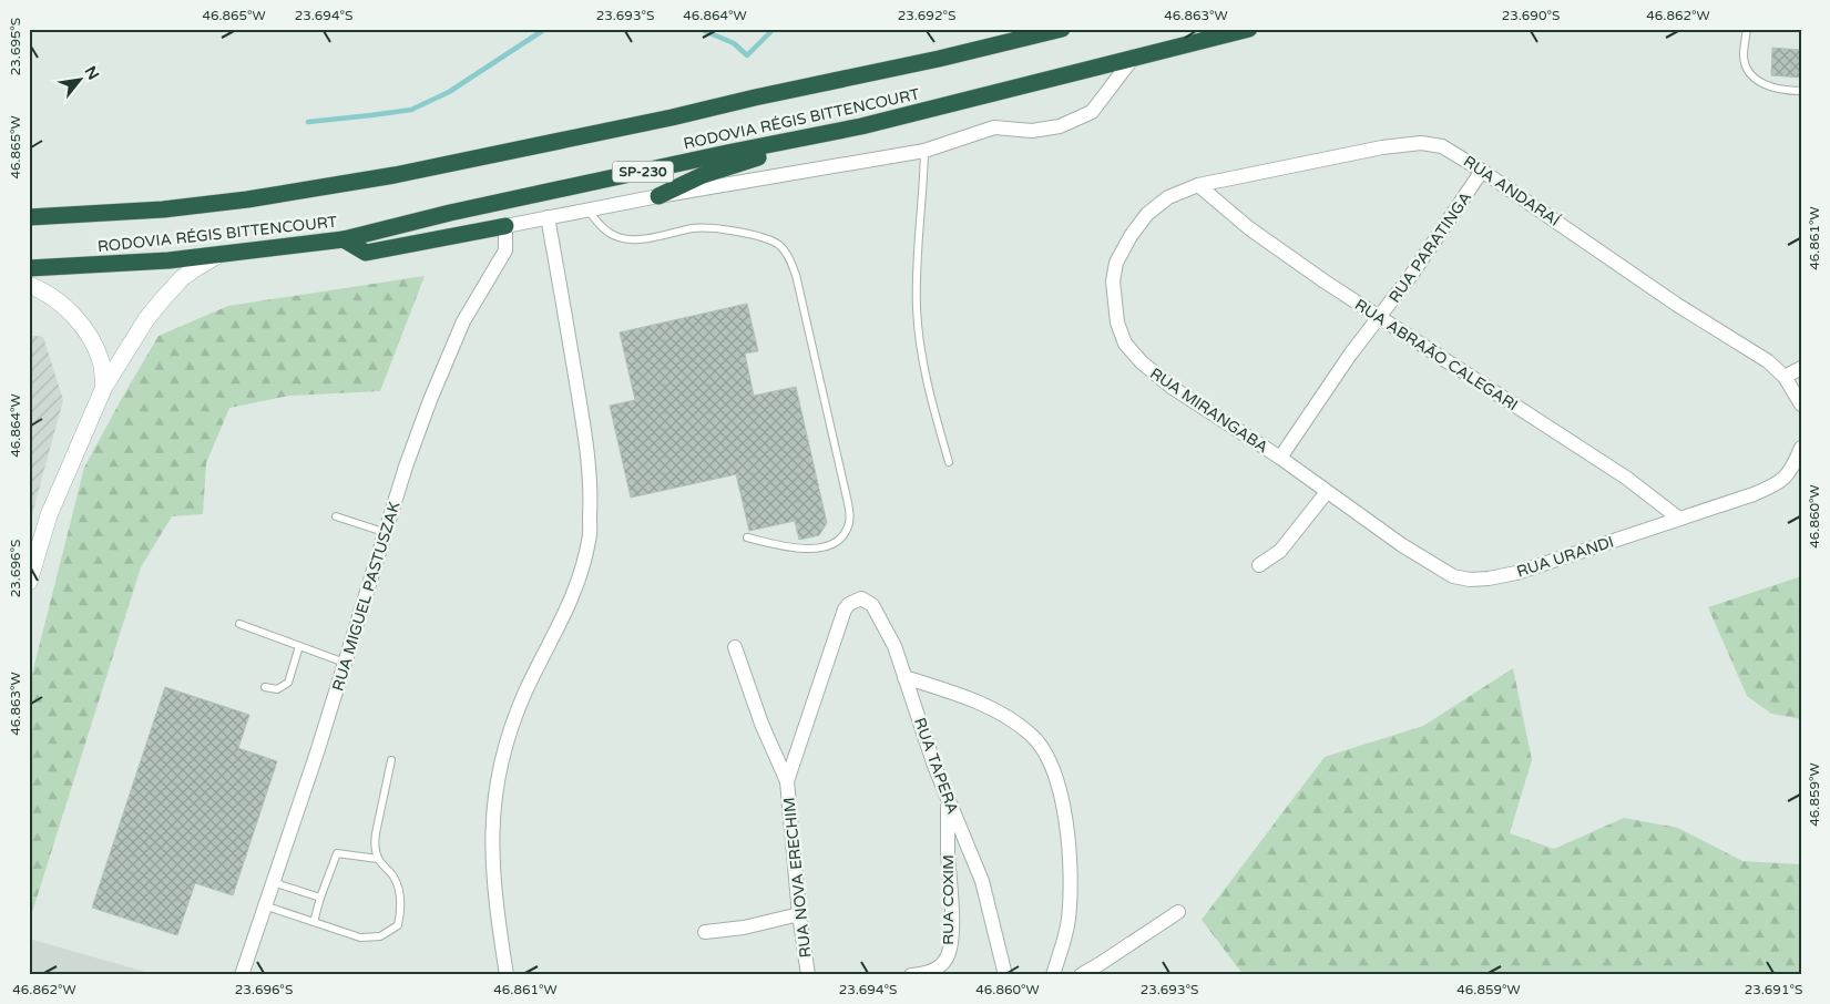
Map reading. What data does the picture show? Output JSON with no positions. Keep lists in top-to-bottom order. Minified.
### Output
{"streets":{"highway":["RODOVIA RÉGIS BITTENCOURT","SP-230"],"street":["RUA ANDARAÍ","RUA PARATINGA","RUA ABRAÃO CALEGARI","RUA MIRANGABA","RUA URANDI","RUA MIGUEL PASTUSZAK","RUA TAPERA","RUA NOVA ERECHIM","RUA COXIM"]},"crossings":[["RUA ANDARAÍ","RUA PARATINGA"],["RUA ANDARAÍ","RUA ABRAÃO CALEGARI"],["RUA ANDARAÍ","RUA MIRANGABA"],["RUA PARATINGA","RUA ABRAÃO CALEGARI"],["RUA PARATINGA","RUA MIRANGABA"],["RUA ABRAÃO CALEGARI","RUA MIRANGABA"],["RUA ABRAÃO CALEGARI","RUA URANDI"],["RUA MIRANGABA","RUA URANDI"],["RUA TAPERA","RUA NOVA ERECHIM"],["RUA TAPERA","RUA COXIM"]],"north":"top right","coordinates":["46.865°W","23.694°S","23.693°S","46.864°W","23.692°S","46.863°W","23.690°S","46.862°W","23.695°S","46.861°W","46.860°W","23.696°S","46.859°W","23.691°S"]}
